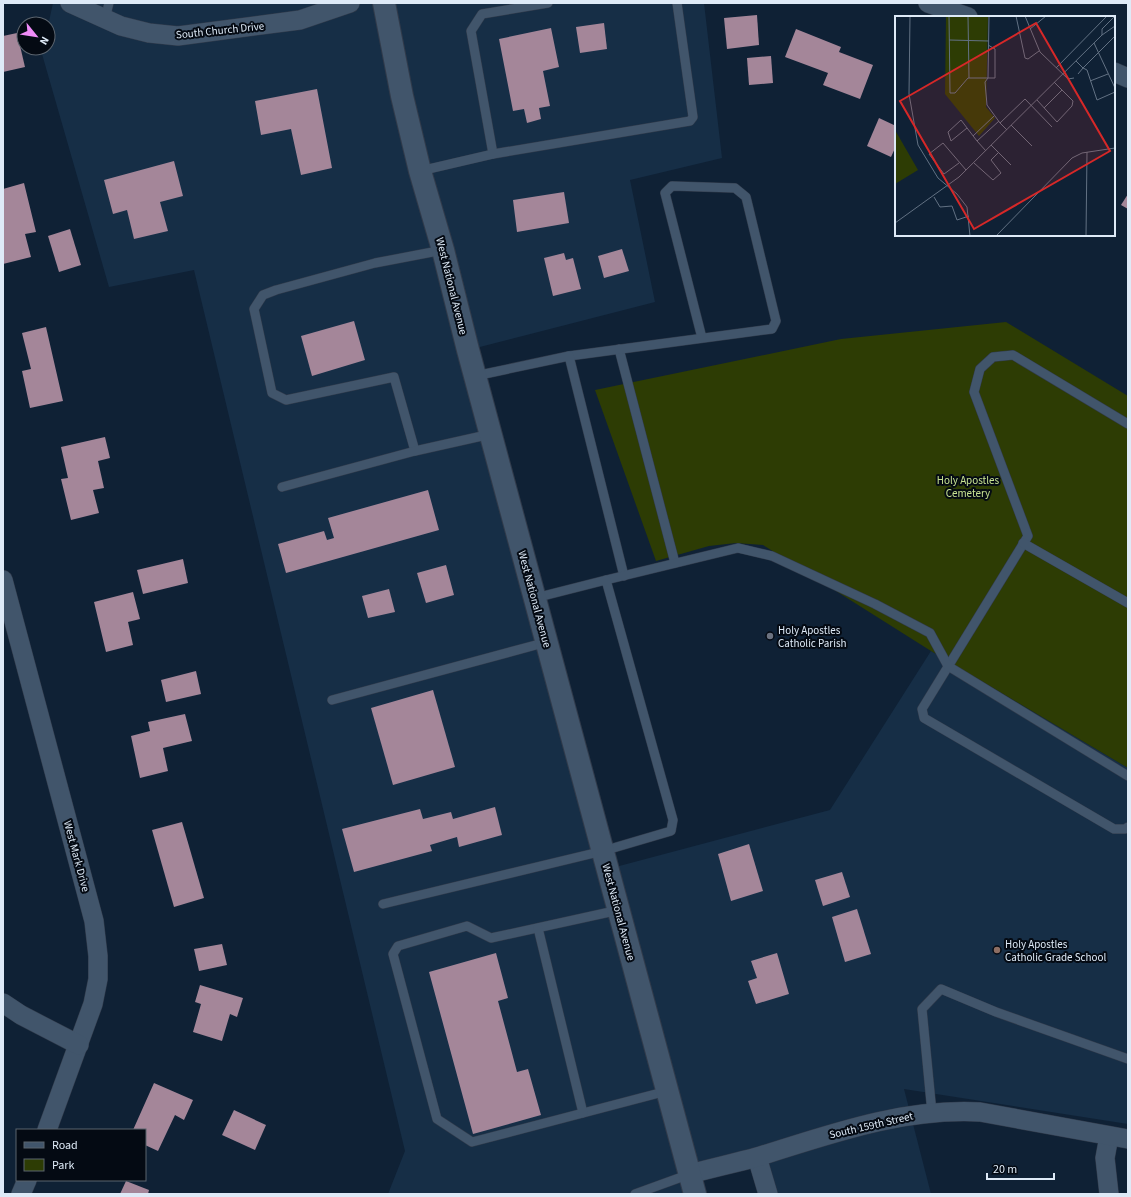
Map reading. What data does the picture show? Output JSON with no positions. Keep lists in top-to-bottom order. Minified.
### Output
{"streets":{"main road":["West National Avenue"],"street":["South Church Drive","West Mark Drive","South 159th Street"]},"crossings":[["West National Avenue","South 159th Street"]],"parks":["Holy Apostles Cemetery"],"places":["Holy Apostles Catholic Parish","Holy Apostles Catholic Grade School"],"legend":["Road","Park"],"scale_bar":"20 m","north":"bottom right"}
